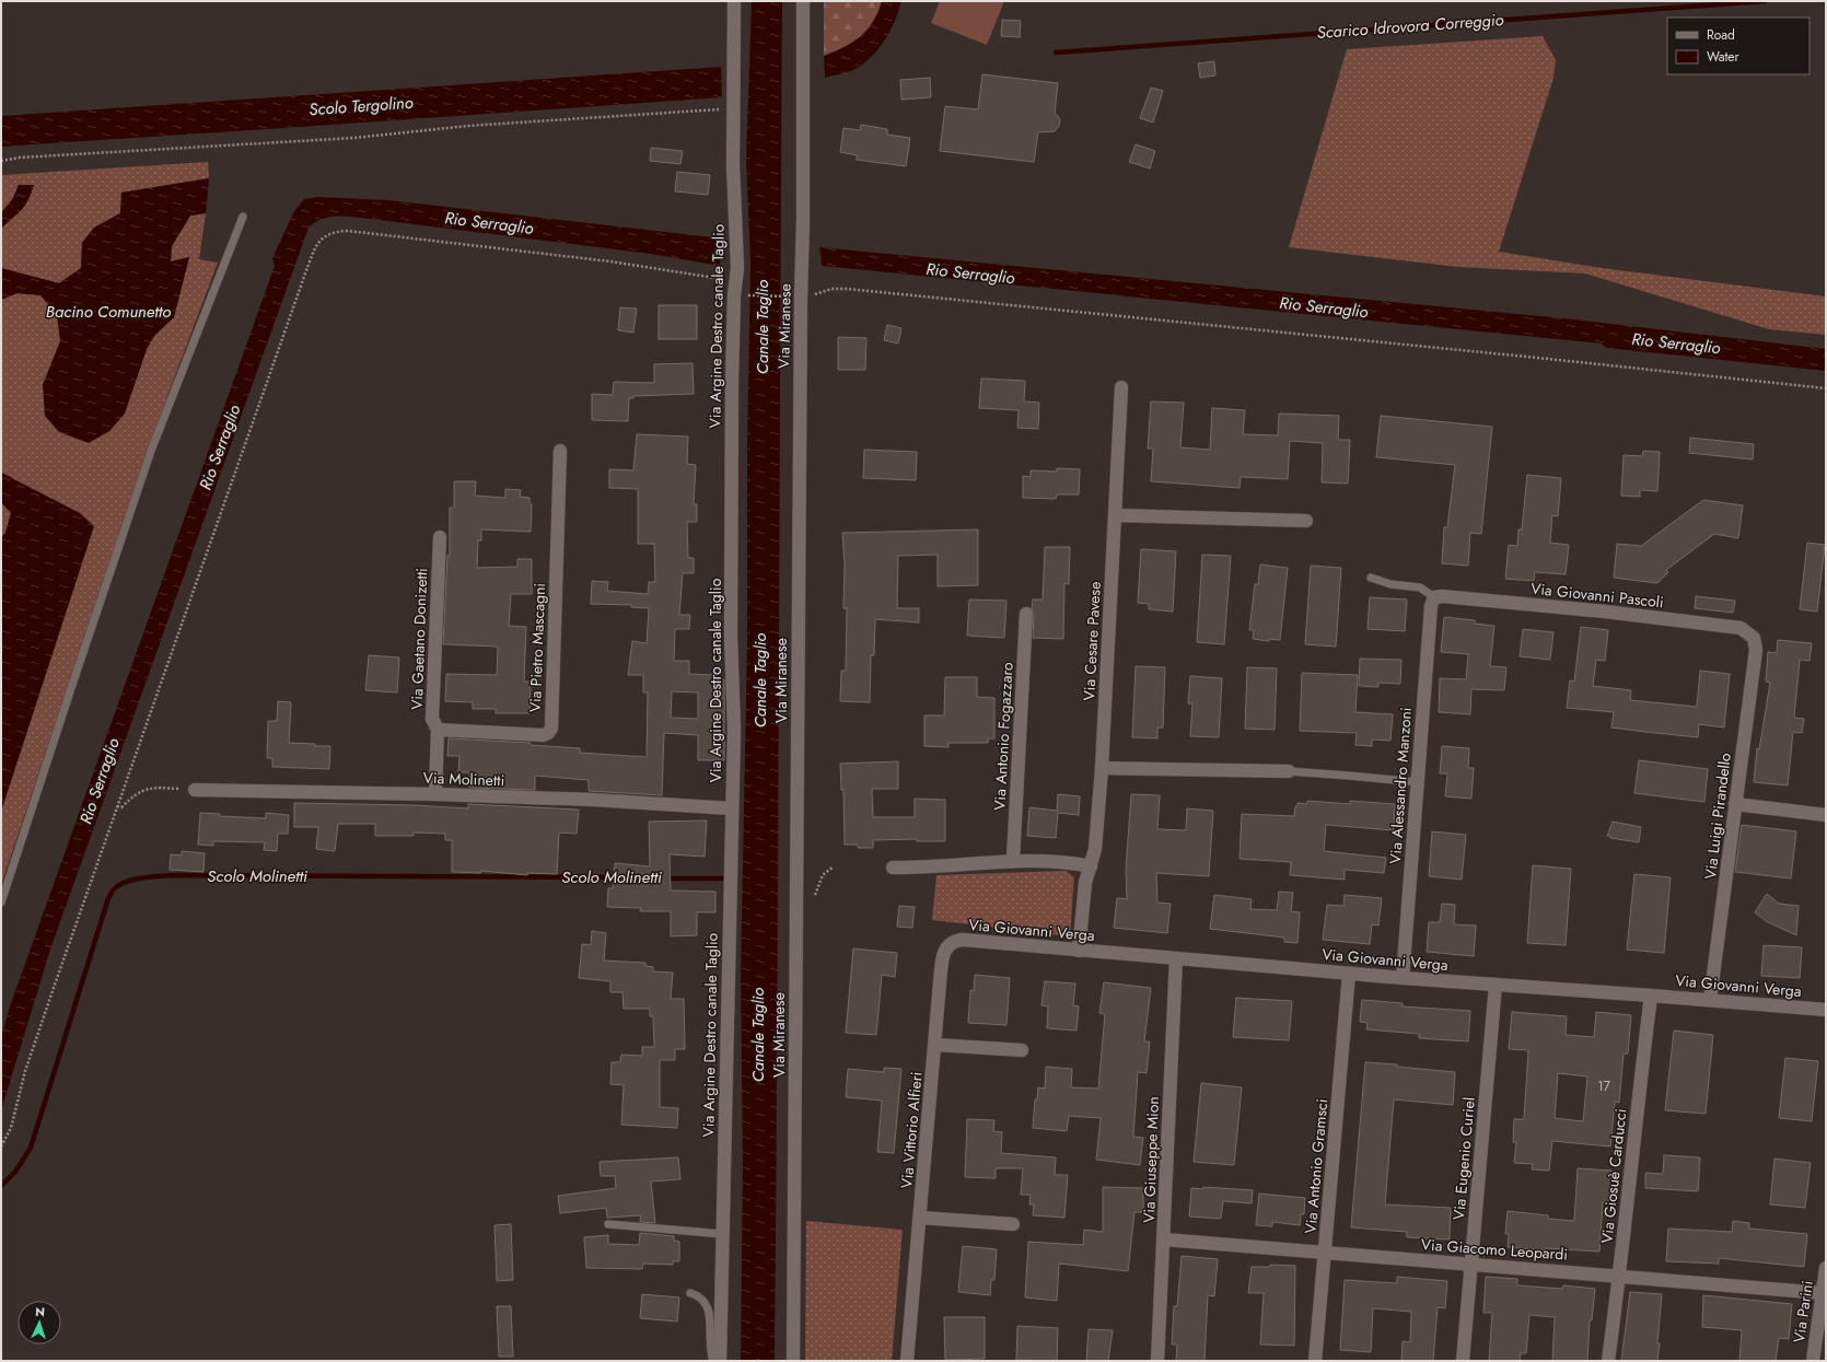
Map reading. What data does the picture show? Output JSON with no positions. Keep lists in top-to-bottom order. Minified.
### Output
{"streets":{"street":["Via Argine Destro canale Taglio","Via Miranese","Via Giovanni Pascoli","Via Gaetano Donizetti","Via Cesare Pavese","Via Pietro Mascagni","Via Antonio Fogazzaro","Via Molinetti","Via Alessandro Manzoni","Via Luigi Pirandello","Via Giovanni Verga","Via Vittorio Alfieri","Via Eugenio Curiel","Via Giuseppe Mion","Via Antonio Gramsci","Via Giosuè Carducci","Via Giacomo Leopardi","Via Parini"]},"crossings":[["Via Argine Destro canale Taglio","Via Molinetti"],["Via Giovanni Pascoli","Via Alessandro Manzoni"],["Via Giovanni Pascoli","Via Luigi Pirandello"],["Via Gaetano Donizetti","Via Pietro Mascagni"],["Via Gaetano Donizetti","Via Molinetti"],["Via Cesare Pavese","Via Giovanni Verga"],["Via Alessandro Manzoni","Via Giovanni Verga"],["Via Luigi Pirandello","Via Giovanni Verga"],["Via Giovanni Verga","Via Vittorio Alfieri"],["Via Giovanni Verga","Via Eugenio Curiel"],["Via Giovanni Verga","Via Giuseppe Mion"],["Via Giovanni Verga","Via Antonio Gramsci"],["Via Giovanni Verga","Via Giosuè Carducci"],["Via Eugenio Curiel","Via Giacomo Leopardi"],["Via Giuseppe Mion","Via Giacomo Leopardi"],["Via Antonio Gramsci","Via Giacomo Leopardi"],["Via Giosuè Carducci","Via Giacomo Leopardi"],["Via Giacomo Leopardi","Via Parini"]],"water":["Scarico Idrovora Correggio","Scolo Tergolino","Rio Serraglio","Bacino Comunetto","Canale Taglio","Scolo Molinetti"],"house_numbers":["17"],"legend":["Road","Water"],"north":"top"}
